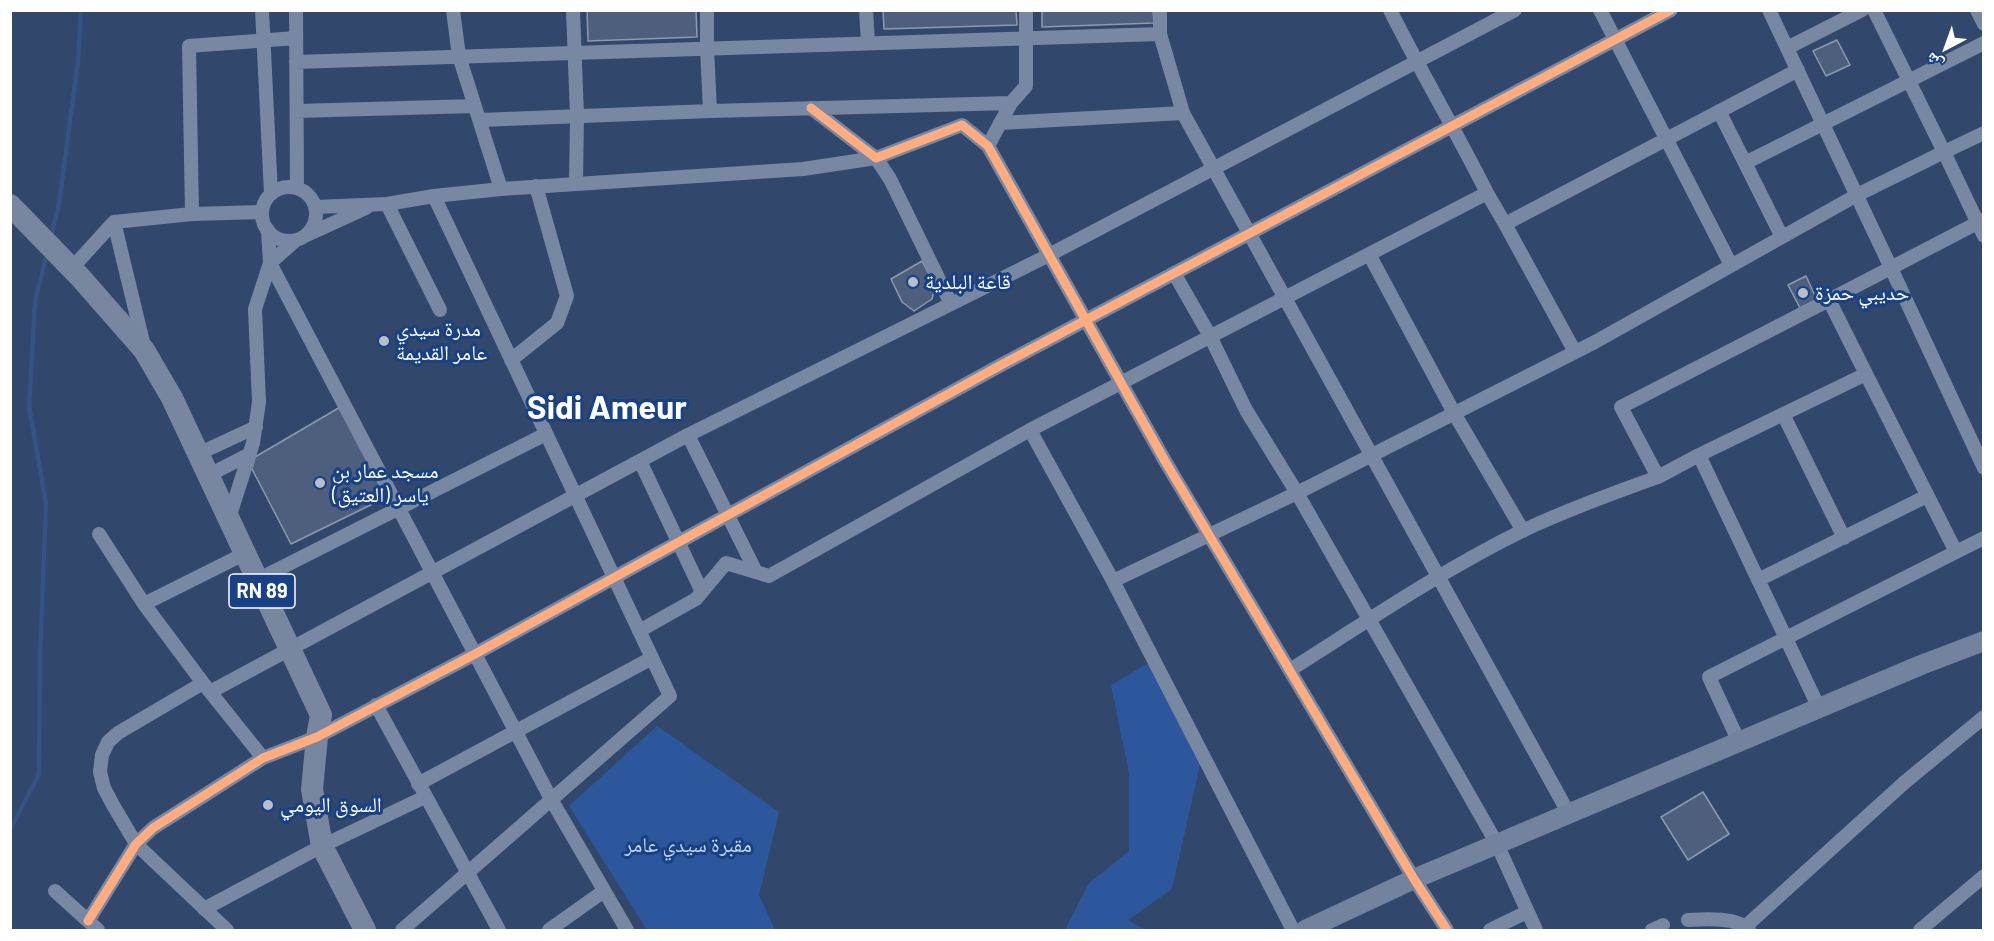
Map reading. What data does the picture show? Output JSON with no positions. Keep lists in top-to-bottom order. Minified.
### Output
{"streets":{"main road":["RN 89"]},"districts":["Sidi Ameur"],"parks":["مقبرة سيدي عامر"],"places":["قاعة البلدية","حديبي حمزة","مدرة سيدي عامر القديمة","مسجد عمار بن ياسر (العتيق)","السوق اليومي"],"north":"bottom left"}
